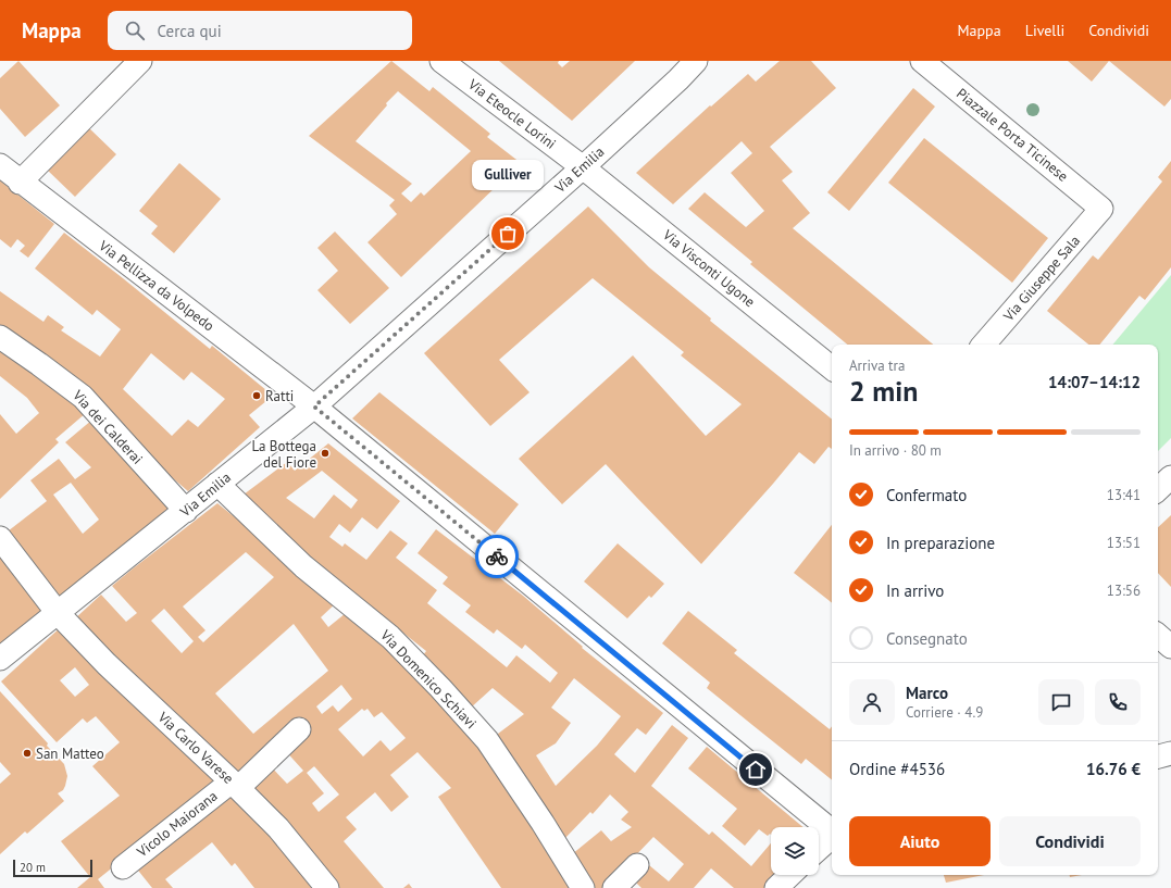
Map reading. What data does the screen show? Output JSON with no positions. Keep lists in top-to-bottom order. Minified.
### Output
{"streets":{"street":["Via Eteocle Lorini","Piazzale Porta Ticinese","Via Emilia","Via Visconti Ugone","Via Giuseppe Sala","Via Pellizza da Volpedo","Via dei Calderai","Via Domenico Schiavi","Via Carlo Varese","Vicolo Maiorana"]},"crossings":[["Via Eteocle Lorini","Via Emilia"],["Via Eteocle Lorini","Via Visconti Ugone"],["Piazzale Porta Ticinese","Via Giuseppe Sala"],["Via Emilia","Via Visconti Ugone"],["Via Emilia","Via Pellizza da Volpedo"],["Via Emilia","Via dei Calderai"],["Via Emilia","Via Domenico Schiavi"],["Via Emilia","Via Carlo Varese"],["Via Carlo Varese","Vicolo Maiorana"]],"places":["Gulliver","Ratti","La Bottega del Fiore","San Matteo"],"scale_bar":"20 m","page":{"header":"Mappa","search":"Cerca qui","nav":["Mappa","Livelli","Condividi"],"bubble":"Gulliver","heading":["2 min","Arriva tra","14:07–14:12"],"panel":["Marco","Corriere · 4.9","Ordine #4536","16.76 €"],"bar":"In arrivo · 80 m","list":[["Confermato","13:41"],["In preparazione","13:51"],["In arrivo","13:56"],"Consegnato"],"buttons":["Aiuto","Condividi"],"scale":"20 m"}}
